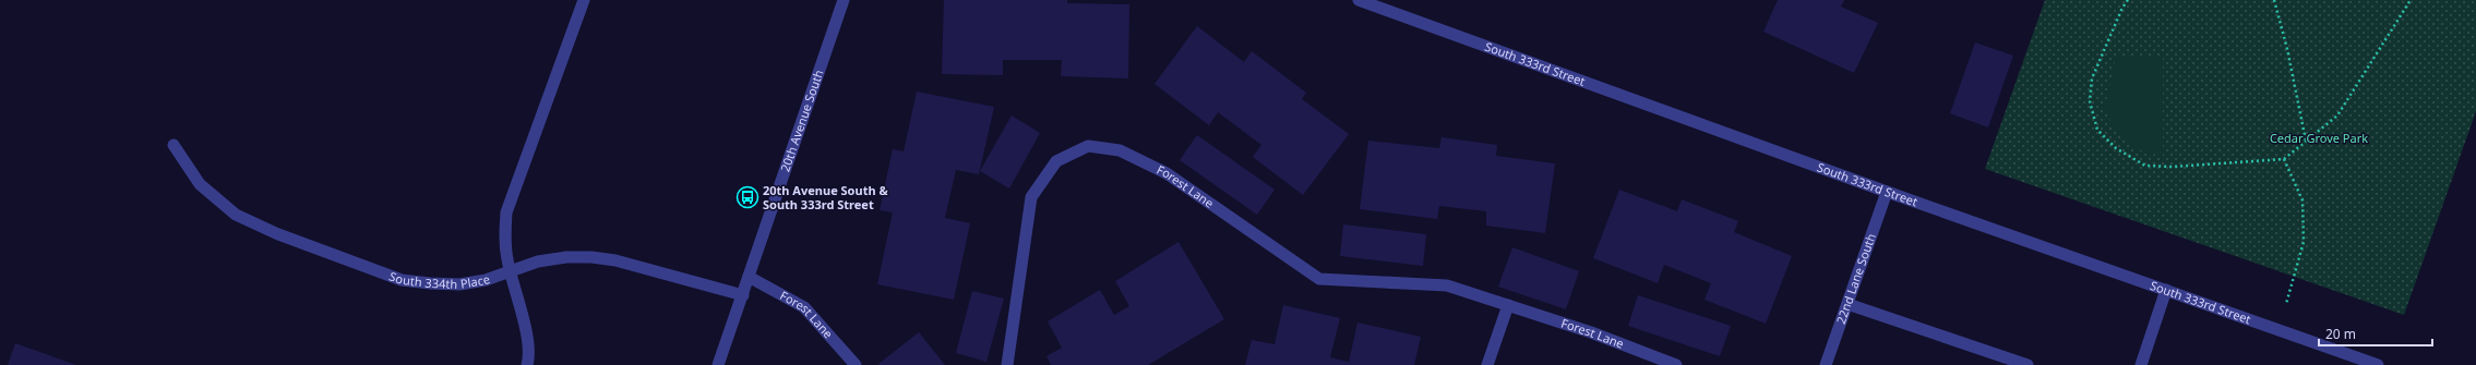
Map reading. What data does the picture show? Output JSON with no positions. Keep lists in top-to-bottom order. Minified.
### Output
{"streets":{"street":["South 333rd Street","20th Avenue South","Forest Lane","South 334th Place","22nd Lane South"]},"crossings":[["South 333rd Street","22nd Lane South"],["20th Avenue South","Forest Lane"],["20th Avenue South","South 334th Place"]],"parks":["Cedar Grove Park"],"places":{"bus stop":["20th Avenue South & South 333rd Street"]},"scale_bar":"20 m"}
